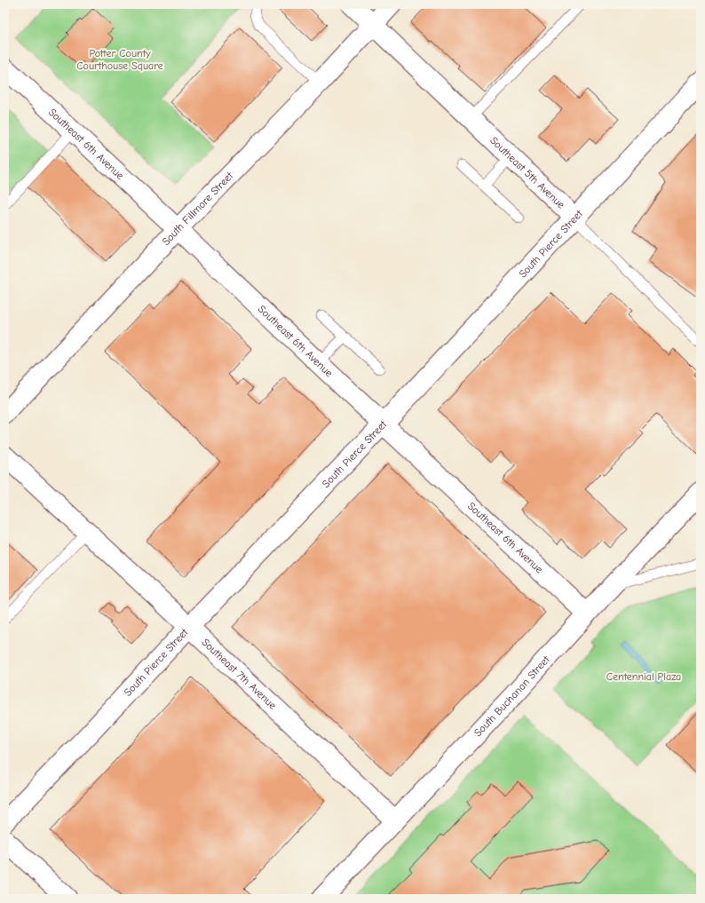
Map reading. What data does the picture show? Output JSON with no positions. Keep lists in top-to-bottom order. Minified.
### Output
{"streets":{"main road":["Southeast 6th Avenue","Southeast 5th Avenue","South Fillmore Street","South Pierce Street","Southeast 7th Avenue","South Buchanan Street"]},"crossings":[["Southeast 6th Avenue","South Fillmore Street"],["Southeast 6th Avenue","South Pierce Street"],["Southeast 6th Avenue","South Buchanan Street"],["Southeast 5th Avenue","South Fillmore Street"],["Southeast 5th Avenue","South Pierce Street"],["South Pierce Street","Southeast 7th Avenue"],["Southeast 7th Avenue","South Buchanan Street"]],"parks":["Potter County Courthouse Square","Centennial Plaza"]}
